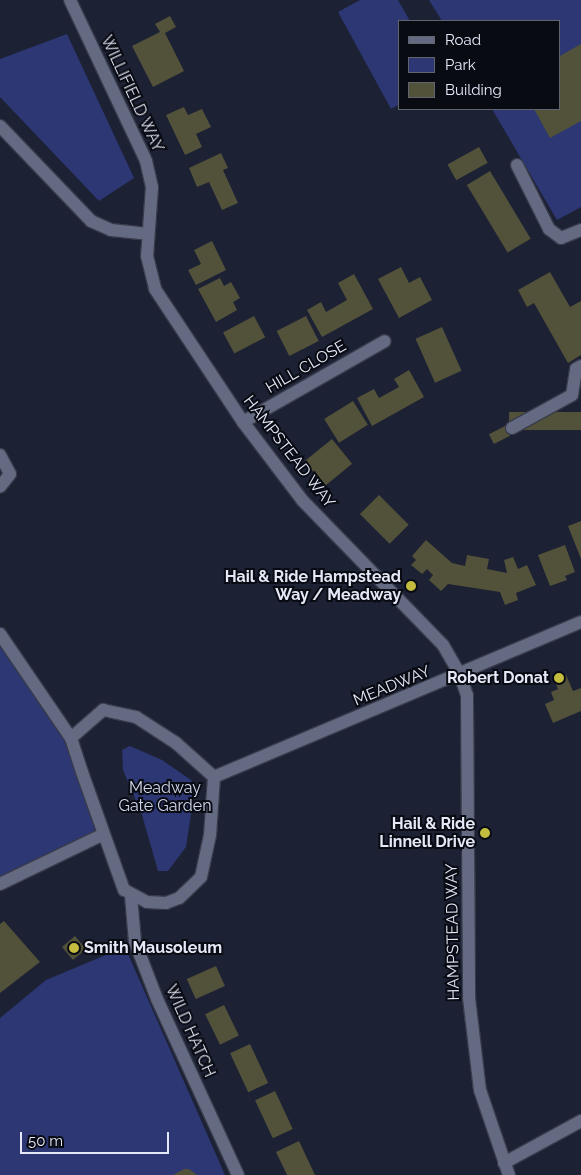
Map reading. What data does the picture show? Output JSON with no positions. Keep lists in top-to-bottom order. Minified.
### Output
{"streets":{"street":["WILLIFIELD WAY","HILL CLOSE","HAMPSTEAD WAY","MEADWAY","WILD HATCH"]},"crossings":[["WILLIFIELD WAY","HAMPSTEAD WAY"],["HILL CLOSE","HAMPSTEAD WAY"],["HAMPSTEAD WAY","MEADWAY"]],"parks":["Meadway Gate Garden"],"places":["Hail & Ride Hampstead Way / Meadway","Robert Donat","Hail & Ride Linnell Drive","Smith Mausoleum"],"legend":["Road","Park","Building"],"scale_bar":"50 m"}
